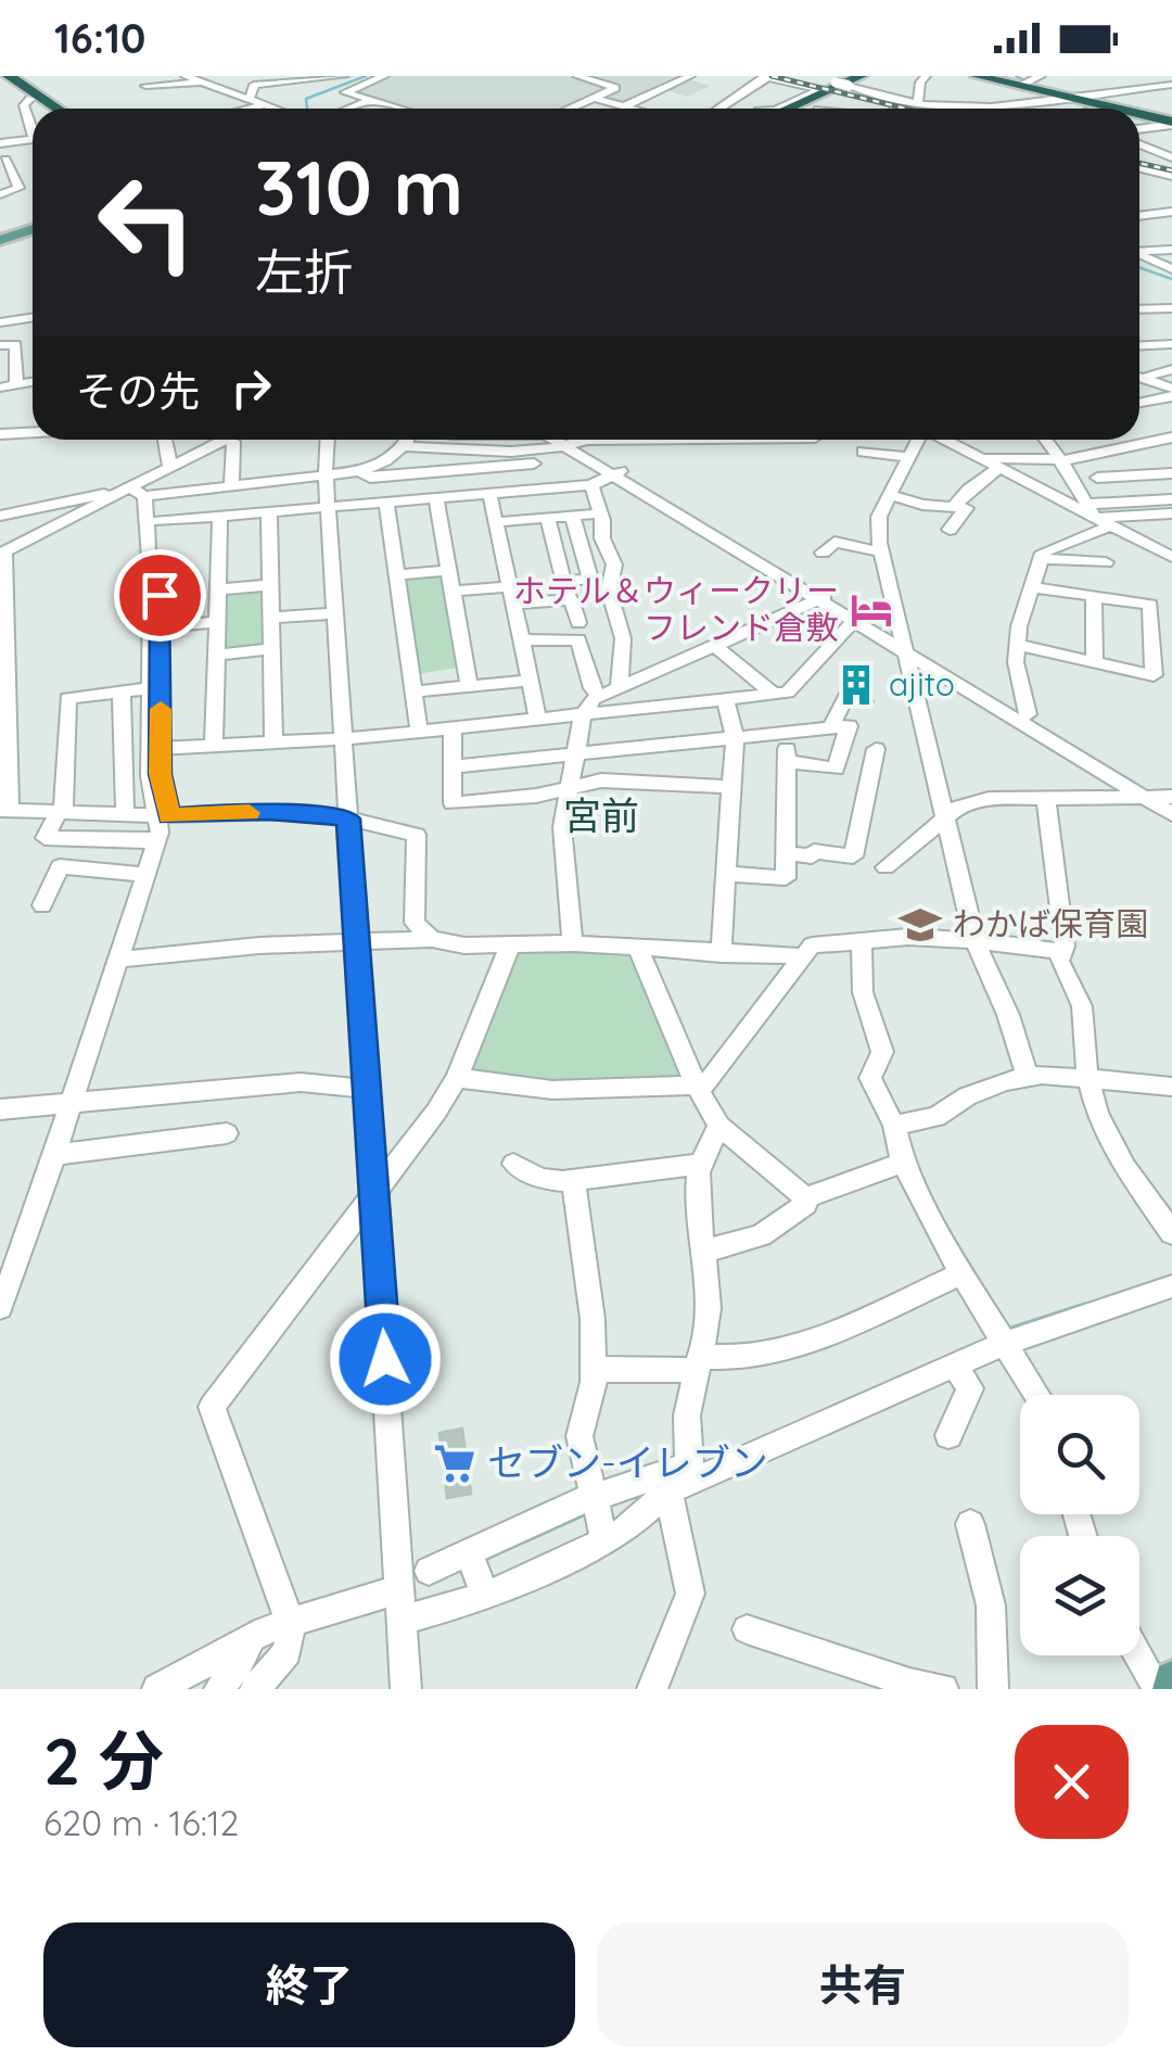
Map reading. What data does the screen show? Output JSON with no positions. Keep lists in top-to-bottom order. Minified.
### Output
{"districts":["宮前"],"places":{"hotel":["ホテル＆ウィークリー フレンド倉敷"],"building":["ajito"],"school or university":["わかば保育園"],"supermarket":["セブン-イレブン"]},"page":{"status":"16:10","turn":["310 m","左折"],"then":"その先","heading":["2 分","620 m · 16:12"],"buttons":["終了","共有"]}}
